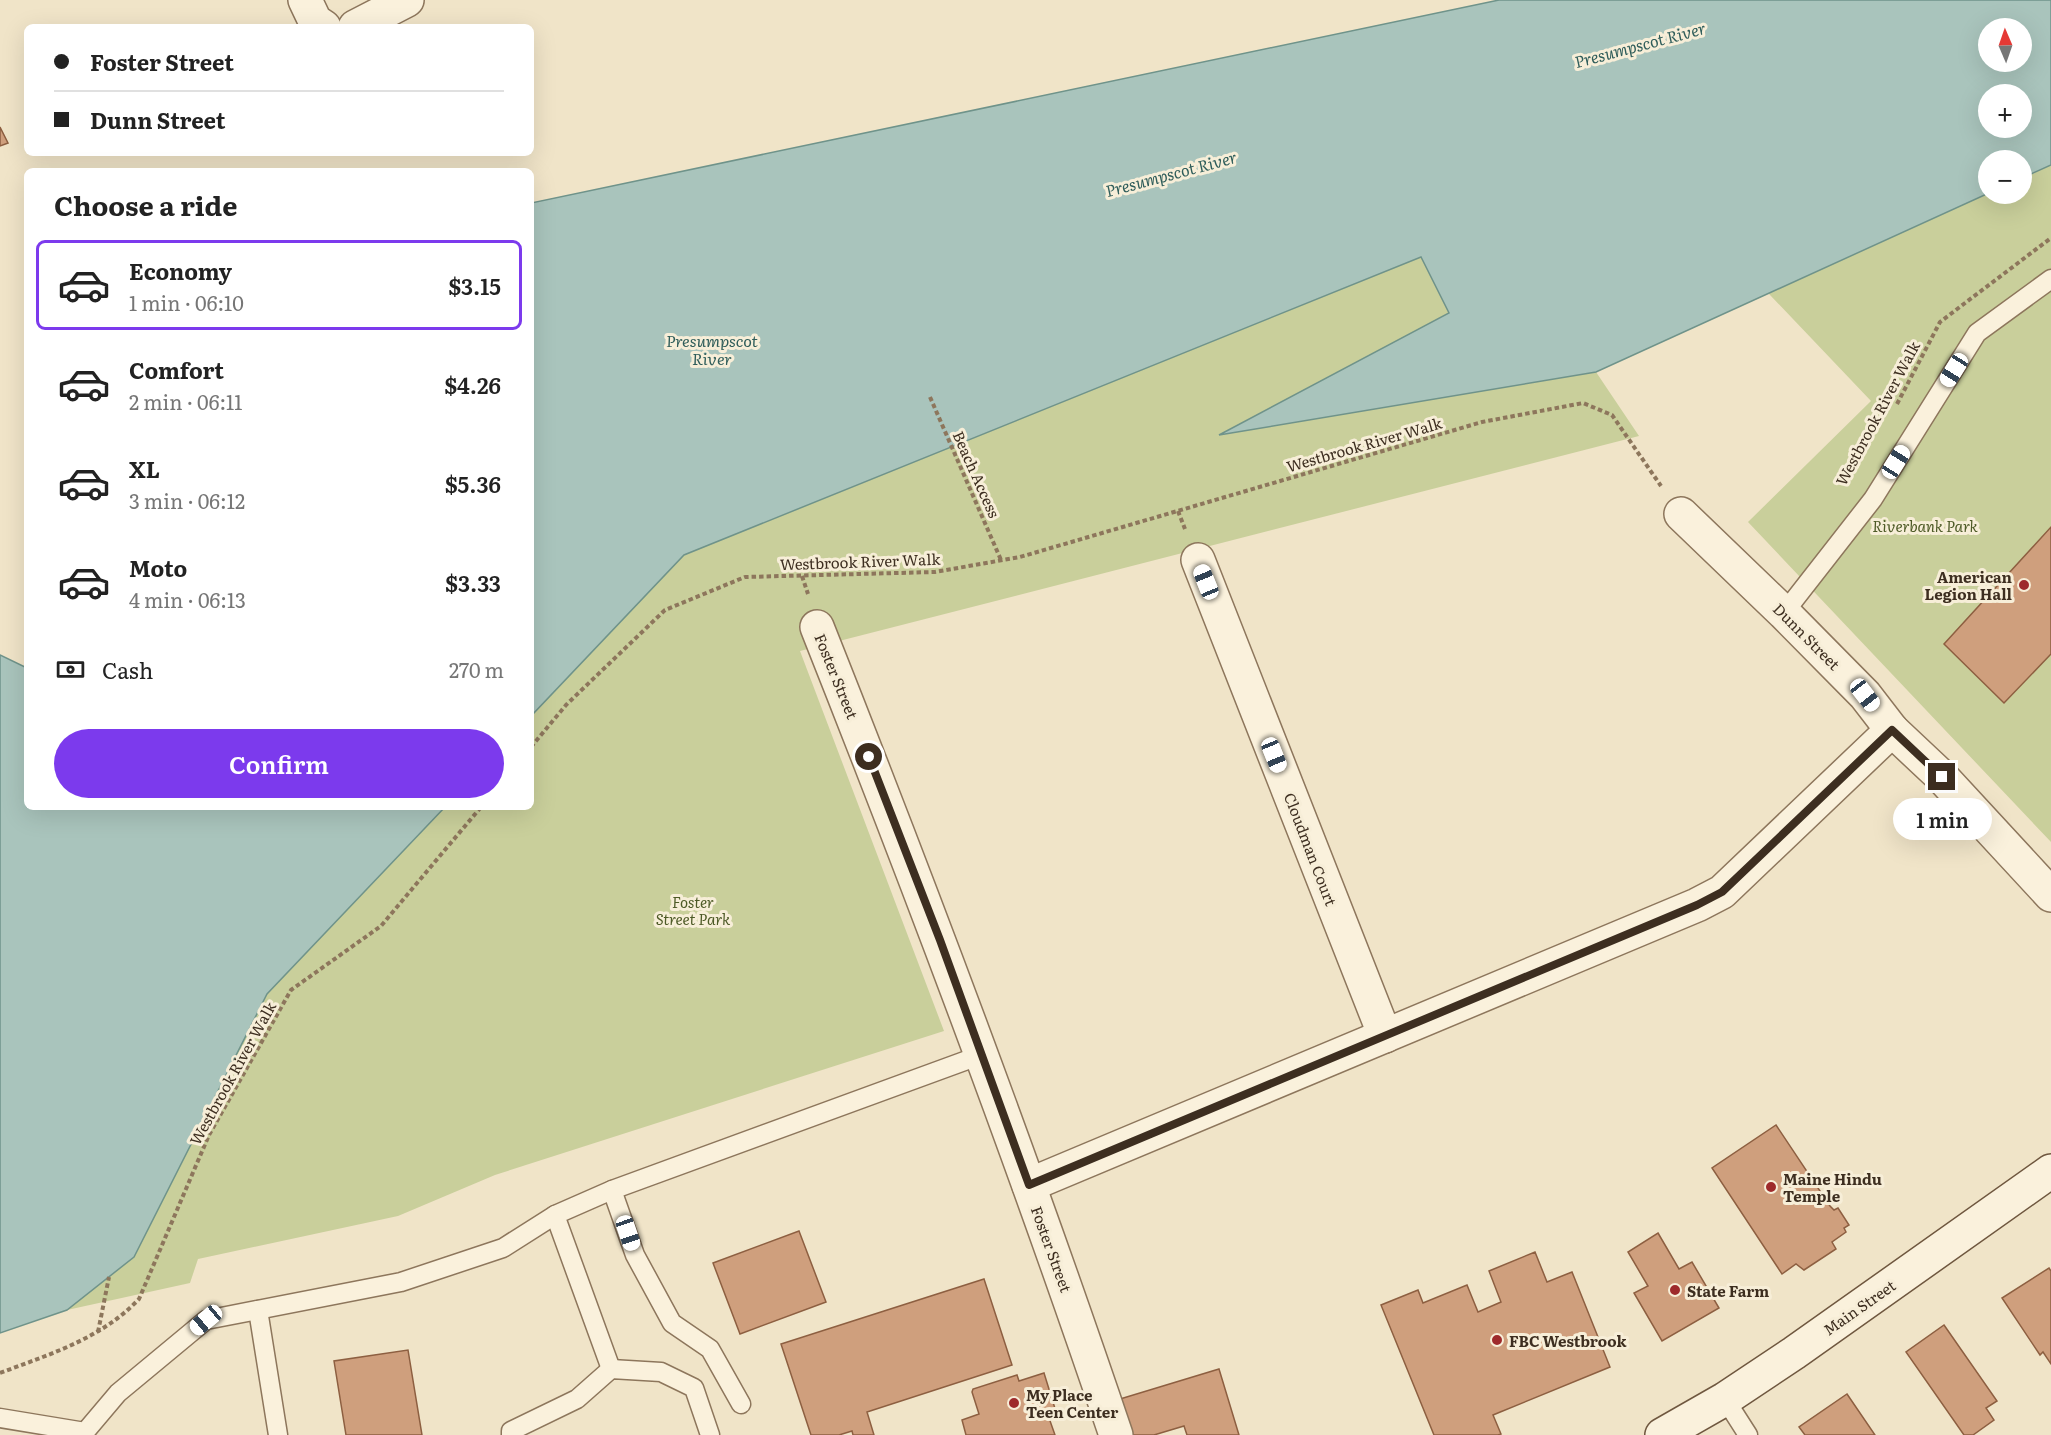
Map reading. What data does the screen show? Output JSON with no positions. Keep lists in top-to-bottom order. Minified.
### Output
{"streets":{"street":["Dunn Street","Foster Street","Cloudman Court","Main Street"],"path":["Westbrook River Walk","Beach Access"]},"crossings":[["Westbrook River Walk","Beach Access"],["Westbrook River Walk","Dunn Street"]],"water":["Presumpscot River"],"parks":["Riverbank Park","Foster Street Park"],"places":["American Legion Hall","Maine Hindu Temple","State Farm","FBC Westbrook","My Place Teen Center"],"north":"top","page":{"map_buttons":["+","−"],"banner":["Foster Street","Dunn Street"],"heading":"Choose a ride","list":[{"name":"Economy","note":"1 min · 06:10","value":"$3.15"},{"name":"Comfort","note":"2 min · 06:11","value":"$4.26"},{"name":"XL","note":"3 min · 06:12","value":"$5.36"},{"name":"Moto","note":"4 min · 06:13","value":"$3.33"}],"pay":["Cash","270 m"],"buttons":"Confirm","bubble":"1 min"}}
